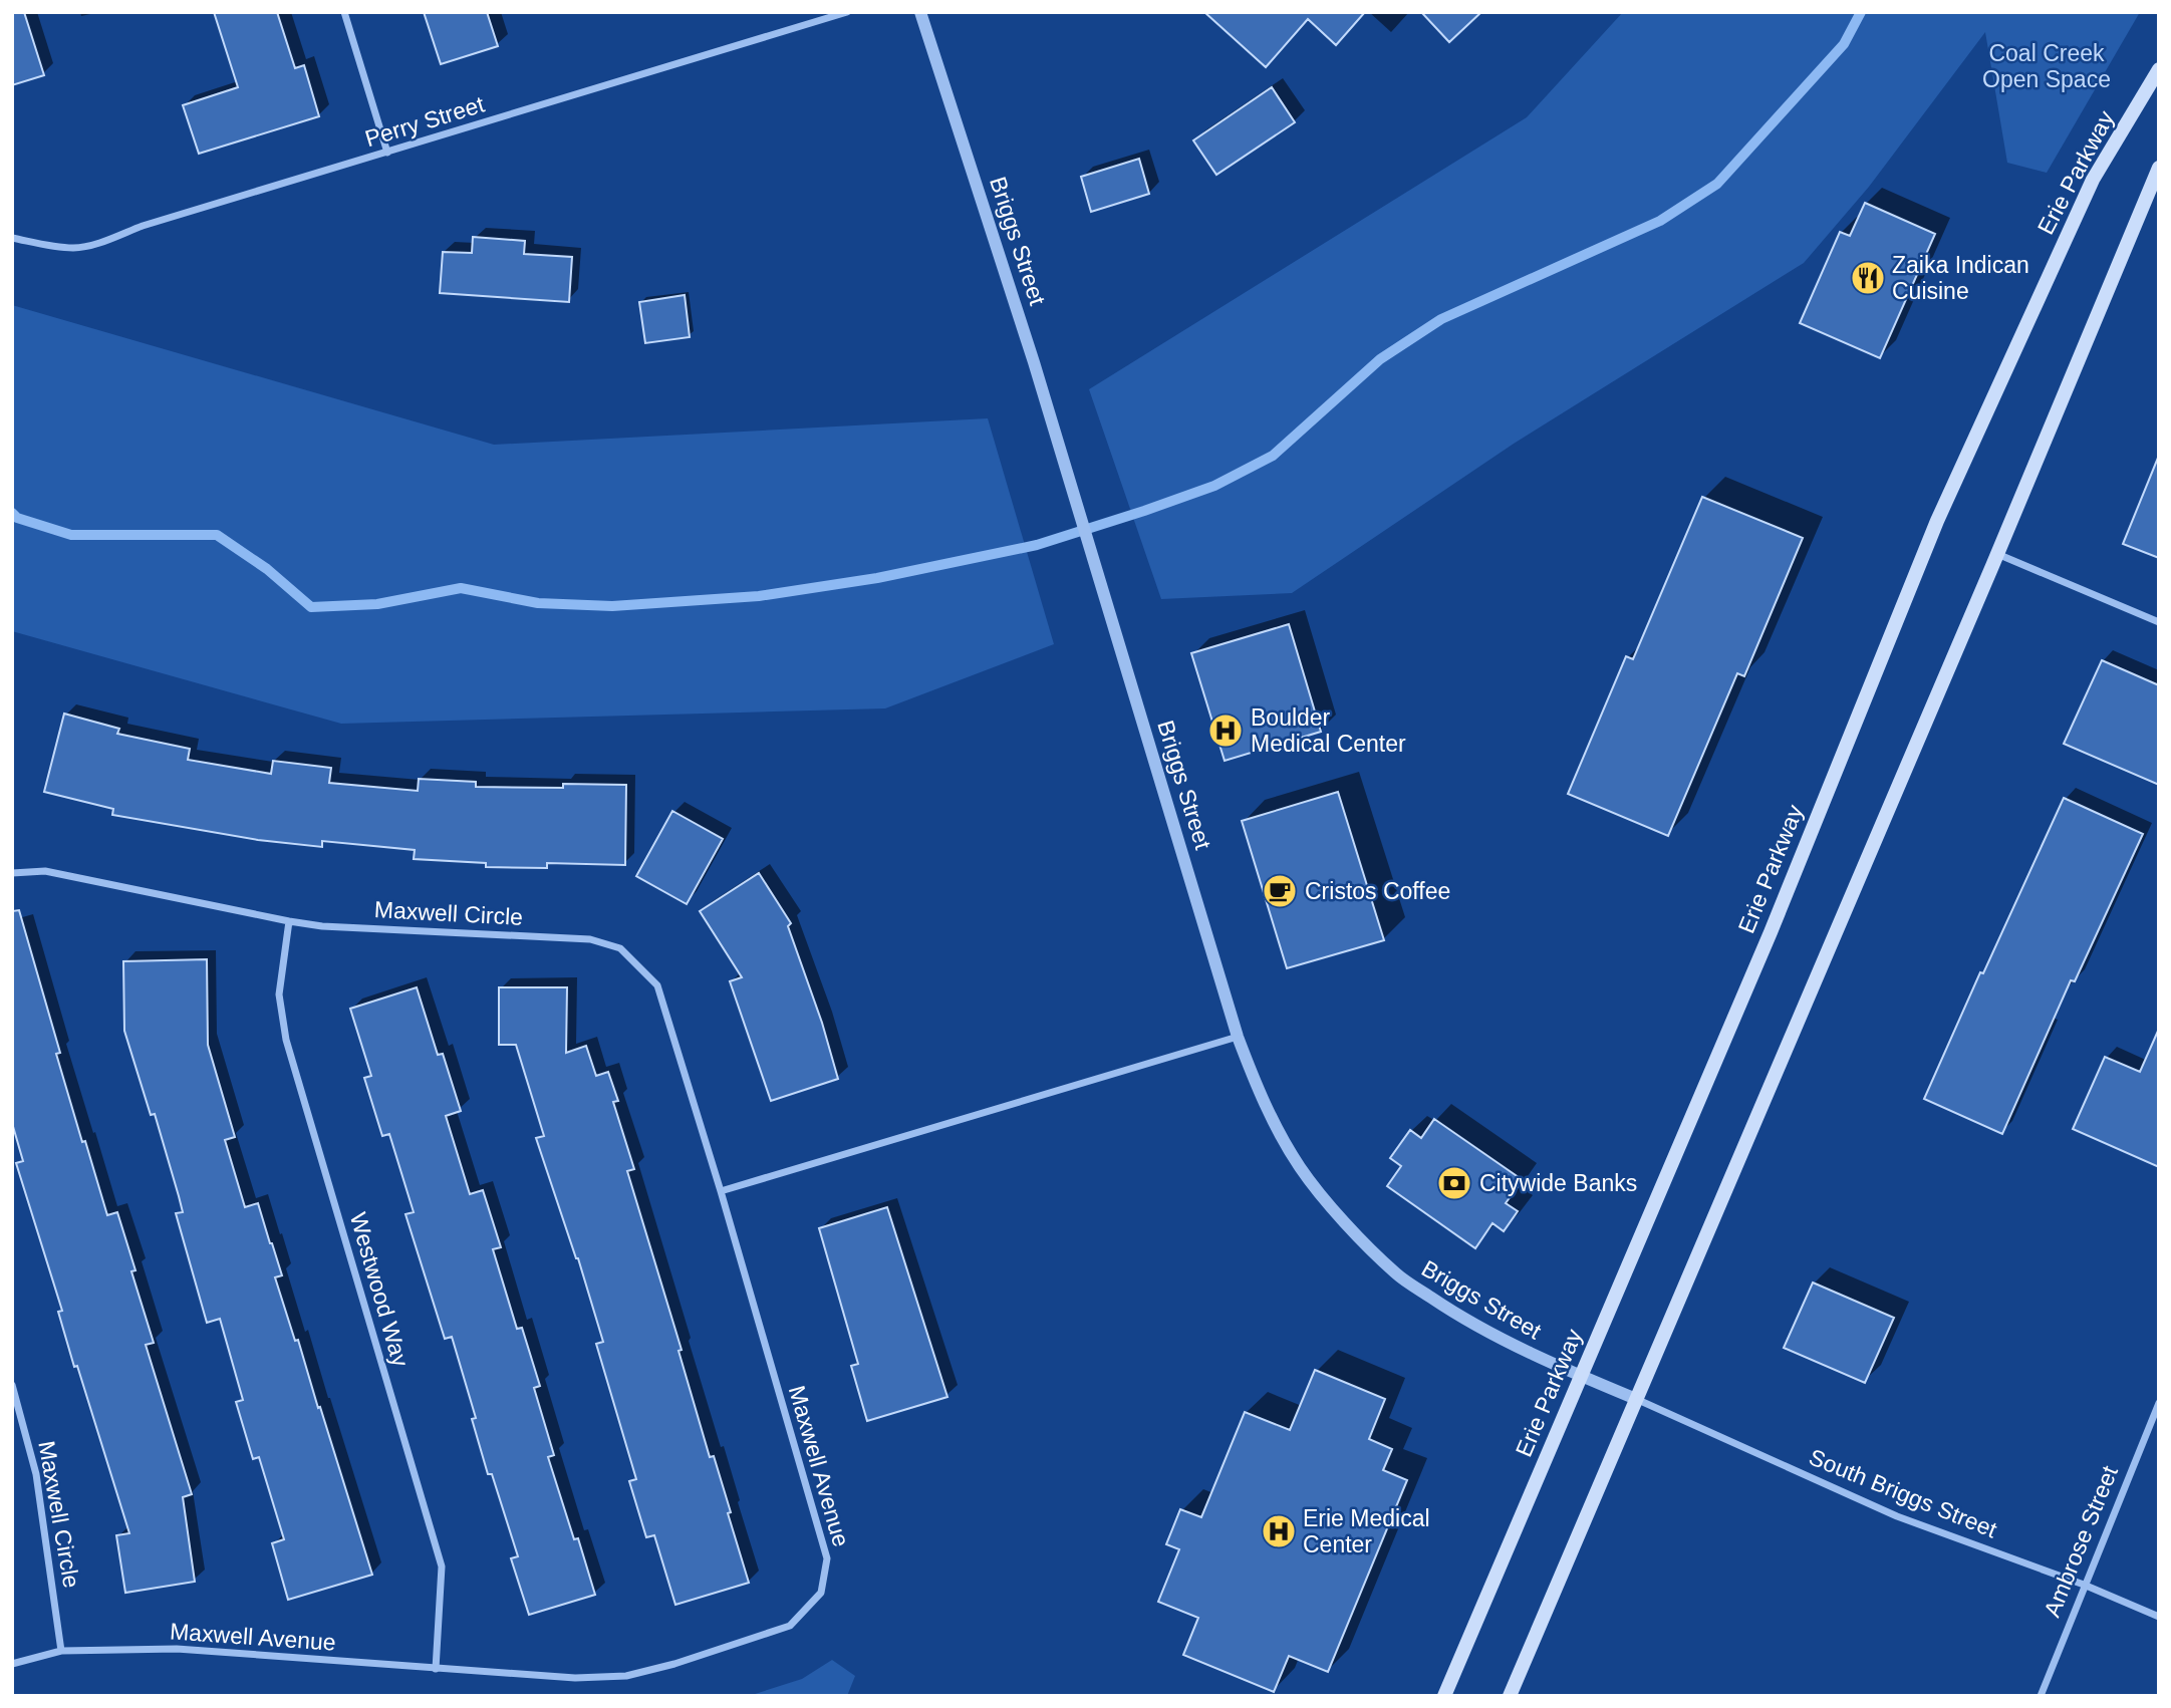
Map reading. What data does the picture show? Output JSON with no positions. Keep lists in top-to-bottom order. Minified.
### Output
{"streets":{"main road":["Erie Parkway"],"street":["Perry Street","Briggs Street","Maxwell Circle","Westwood Way","Maxwell Avenue","South Briggs Street","Ambrose Street"]},"crossings":[["Erie Parkway","Briggs Street"],["Briggs Street","South Briggs Street"],["Maxwell Circle","Westwood Way"],["Maxwell Circle","Maxwell Avenue"],["Westwood Way","Maxwell Avenue"],["South Briggs Street","Ambrose Street"]],"parks":["Coal Creek Open Space"],"places":{"restaurant":["Zaika Indican Cuisine"],"hospital":["Boulder Medical Center","Erie Medical Center"],"cafe":["Cristos Coffee"],"bank":["Citywide Banks"]}}
